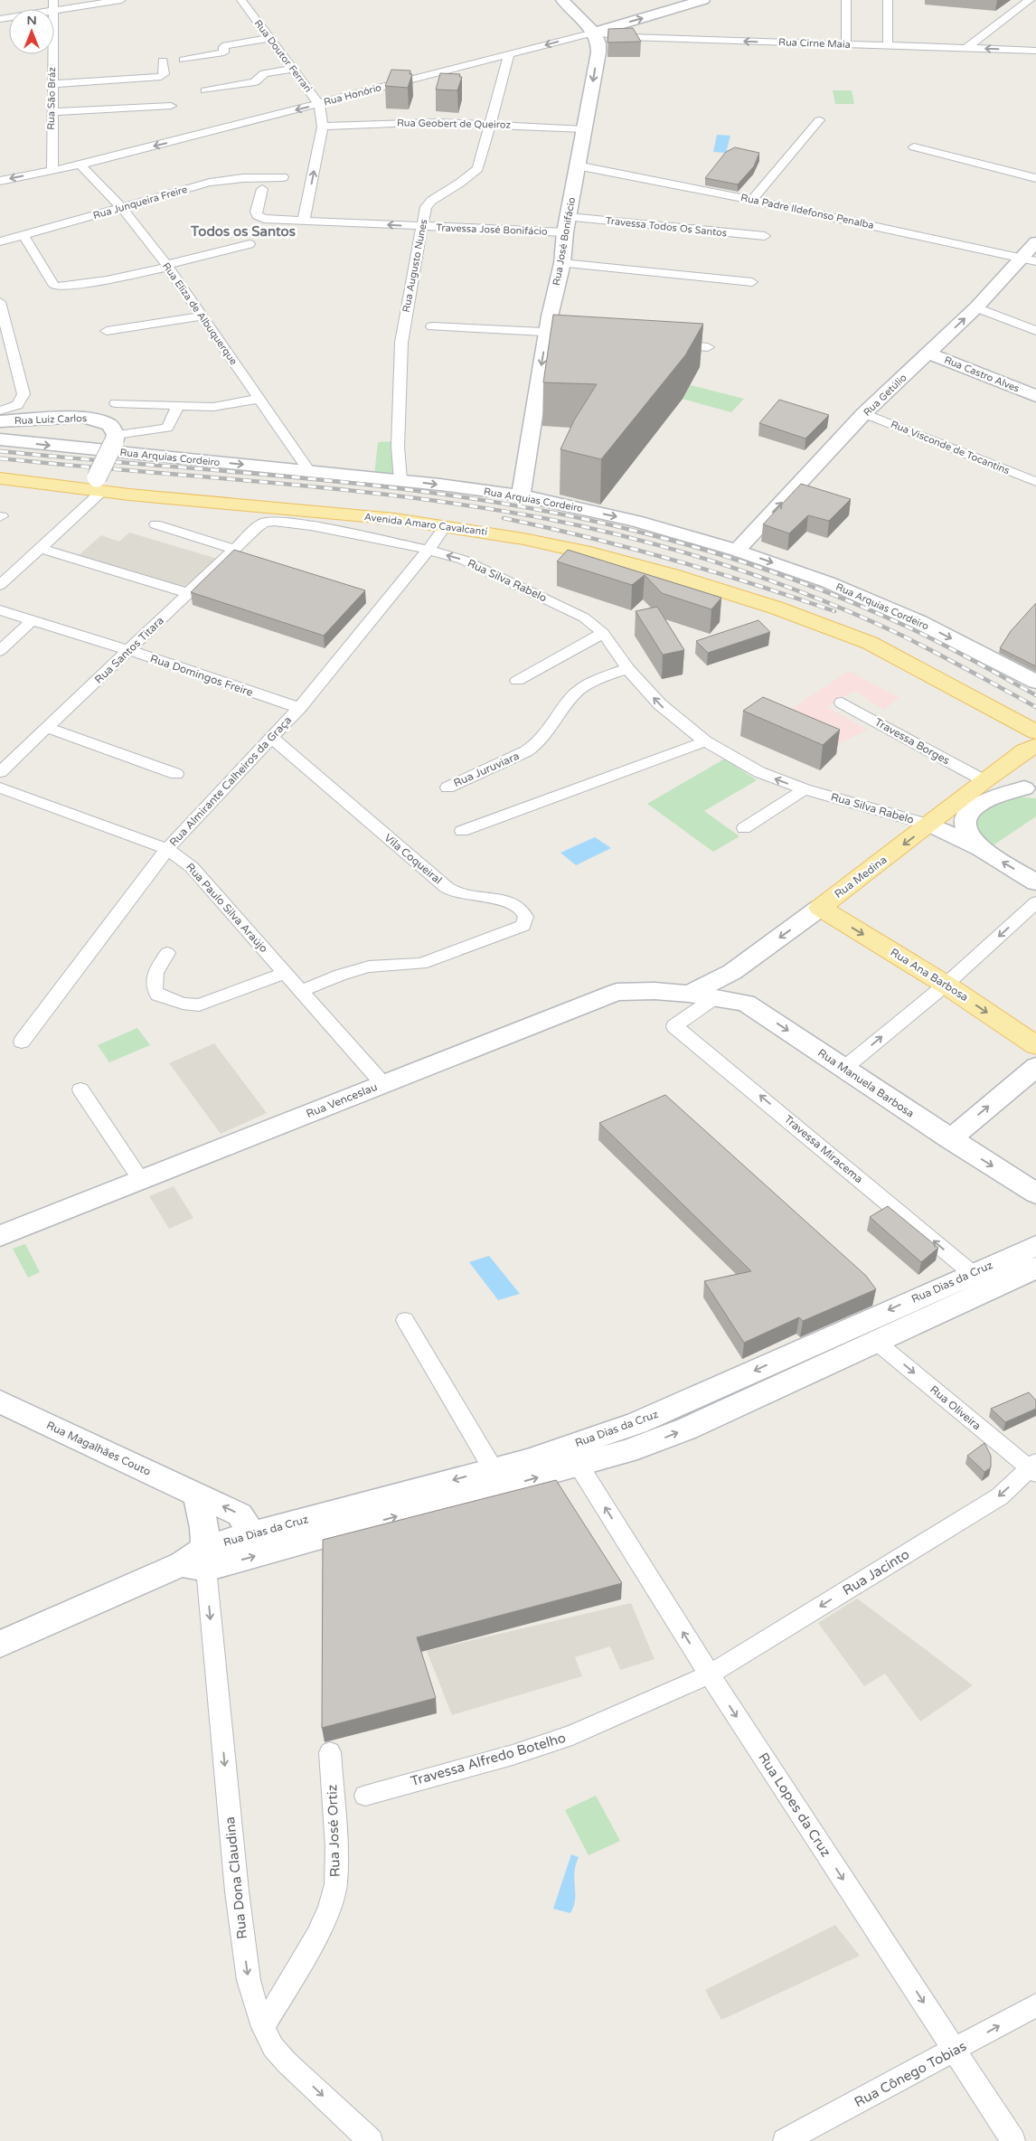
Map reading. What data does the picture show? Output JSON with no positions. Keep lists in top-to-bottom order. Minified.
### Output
{"streets":{"main road":["Avenida Amaro Cavalcanti","Rua Medina","Rua Ana Barbosa"],"street":["Rua Cirne Maia","Rua Doutor Ferrari","Rua Honório","Rua São Bráz","Rua Geobert de Queiroz","Rua Junqueira Freire","Rua Padre Ildefonso Penalba","Travessa Todos Os Santos","Travessa José Bonifácio","Rua José Bonifácio","Rua Augusto Nunes","Rua Eliza de Albuquerque","Rua Castro Alves","Rua Getúlio","Rua Luiz Carlos","Rua Visconde de Tocantins","Rua Arquias Cordeiro","Rua Silva Rabelo","Rua Santos Titara","Rua Domingos Freire","Travessa Borges","Rua Juruviara","Rua Almirante Calheiros da Graça","Vila Coqueiral","Rua Paulo Silva Araújo","Rua Manuela Barbosa","Rua Venceslau","Travessa Miracema","Rua Dias da Cruz","Rua Oliveira","Rua Magalhães Couto","Rua Jacinto","Travessa Alfredo Botelho","Rua Lopes da Cruz","Rua José Ortiz","Rua Dona Claudina","Rua Cônego Tobias"]},"crossings":[["Rua Cirne Maia","Rua Honório"],["Rua Cirne Maia","Rua José Bonifácio"],["Rua Doutor Ferrari","Rua Honório"],["Rua Doutor Ferrari","Rua Geobert de Queiroz"],["Rua Doutor Ferrari","Travessa José Bonifácio"],["Rua Honório","Rua São Bráz"],["Rua Honório","Rua José Bonifácio"],["Rua Honório","Rua Augusto Nunes"],["Rua Honório","Rua Eliza de Albuquerque"],["Rua Geobert de Queiroz","Rua José Bonifácio"],["Rua Geobert de Queiroz","Rua Augusto Nunes"],["Rua Junqueira Freire","Rua Eliza de Albuquerque"],["Rua Padre Ildefonso Penalba","Rua José Bonifácio"],["Rua Padre Ildefonso Penalba","Rua Getúlio"],["Travessa Todos Os Santos","Travessa José Bonifácio"],["Travessa Todos Os Santos","Rua José Bonifácio"],["Travessa José Bonifácio","Rua José Bonifácio"],["Travessa José Bonifácio","Rua Augusto Nunes"],["Rua José Bonifácio","Rua Arquias Cordeiro"],["Rua Augusto Nunes","Rua Arquias Cordeiro"],["Rua Eliza de Albuquerque","Rua Arquias Cordeiro"],["Rua Castro Alves","Rua Getúlio"],["Rua Getúlio","Rua Visconde de Tocantins"],["Rua Getúlio","Rua Arquias Cordeiro"],["Avenida Amaro Cavalcanti","Rua Almirante Calheiros da Graça"],["Avenida Amaro Cavalcanti","Rua Medina"],["Rua Silva Rabelo","Rua Santos Titara"],["Rua Silva Rabelo","Rua Juruviara"],["Rua Silva Rabelo","Rua Almirante Calheiros da Graça"],["Rua Silva Rabelo","Rua Medina"],["Rua Santos Titara","Rua Domingos Freire"],["Rua Domingos Freire","Rua Almirante Calheiros da Graça"],["Travessa Borges","Rua Medina"],["Rua Almirante Calheiros da Graça","Vila Coqueiral"],["Rua Almirante Calheiros da Graça","Rua Paulo Silva Araújo"],["Vila Coqueiral","Rua Paulo Silva Araújo"],["Rua Medina","Rua Ana Barbosa"],["Rua Medina","Rua Manuela Barbosa"],["Rua Medina","Rua Venceslau"],["Rua Paulo Silva Araújo","Rua Venceslau"],["Rua Manuela Barbosa","Rua Venceslau"],["Rua Manuela Barbosa","Travessa Miracema"],["Travessa Miracema","Rua Dias da Cruz"],["Rua Dias da Cruz","Rua Oliveira"],["Rua Dias da Cruz","Rua Magalhães Couto"],["Rua Dias da Cruz","Rua Lopes da Cruz"],["Rua Dias da Cruz","Rua Dona Claudina"],["Rua Oliveira","Rua Jacinto"],["Rua Jacinto","Travessa Alfredo Botelho"],["Rua Jacinto","Rua Lopes da Cruz"],["Travessa Alfredo Botelho","Rua Lopes da Cruz"],["Rua Lopes da Cruz","Rua Cônego Tobias"],["Rua José Ortiz","Rua Dona Claudina"]],"one_way":["Rua Cirne Maia","Rua Doutor Ferrari","Travessa José Bonifácio","Rua José Bonifácio","Rua Getúlio","Rua Silva Rabelo","Rua Medina","Rua Ana Barbosa","Rua Manuela Barbosa","Travessa Miracema","Rua Oliveira","Rua Jacinto","Rua Dona Claudina"],"districts":["Todos os Santos"],"north":"top"}
